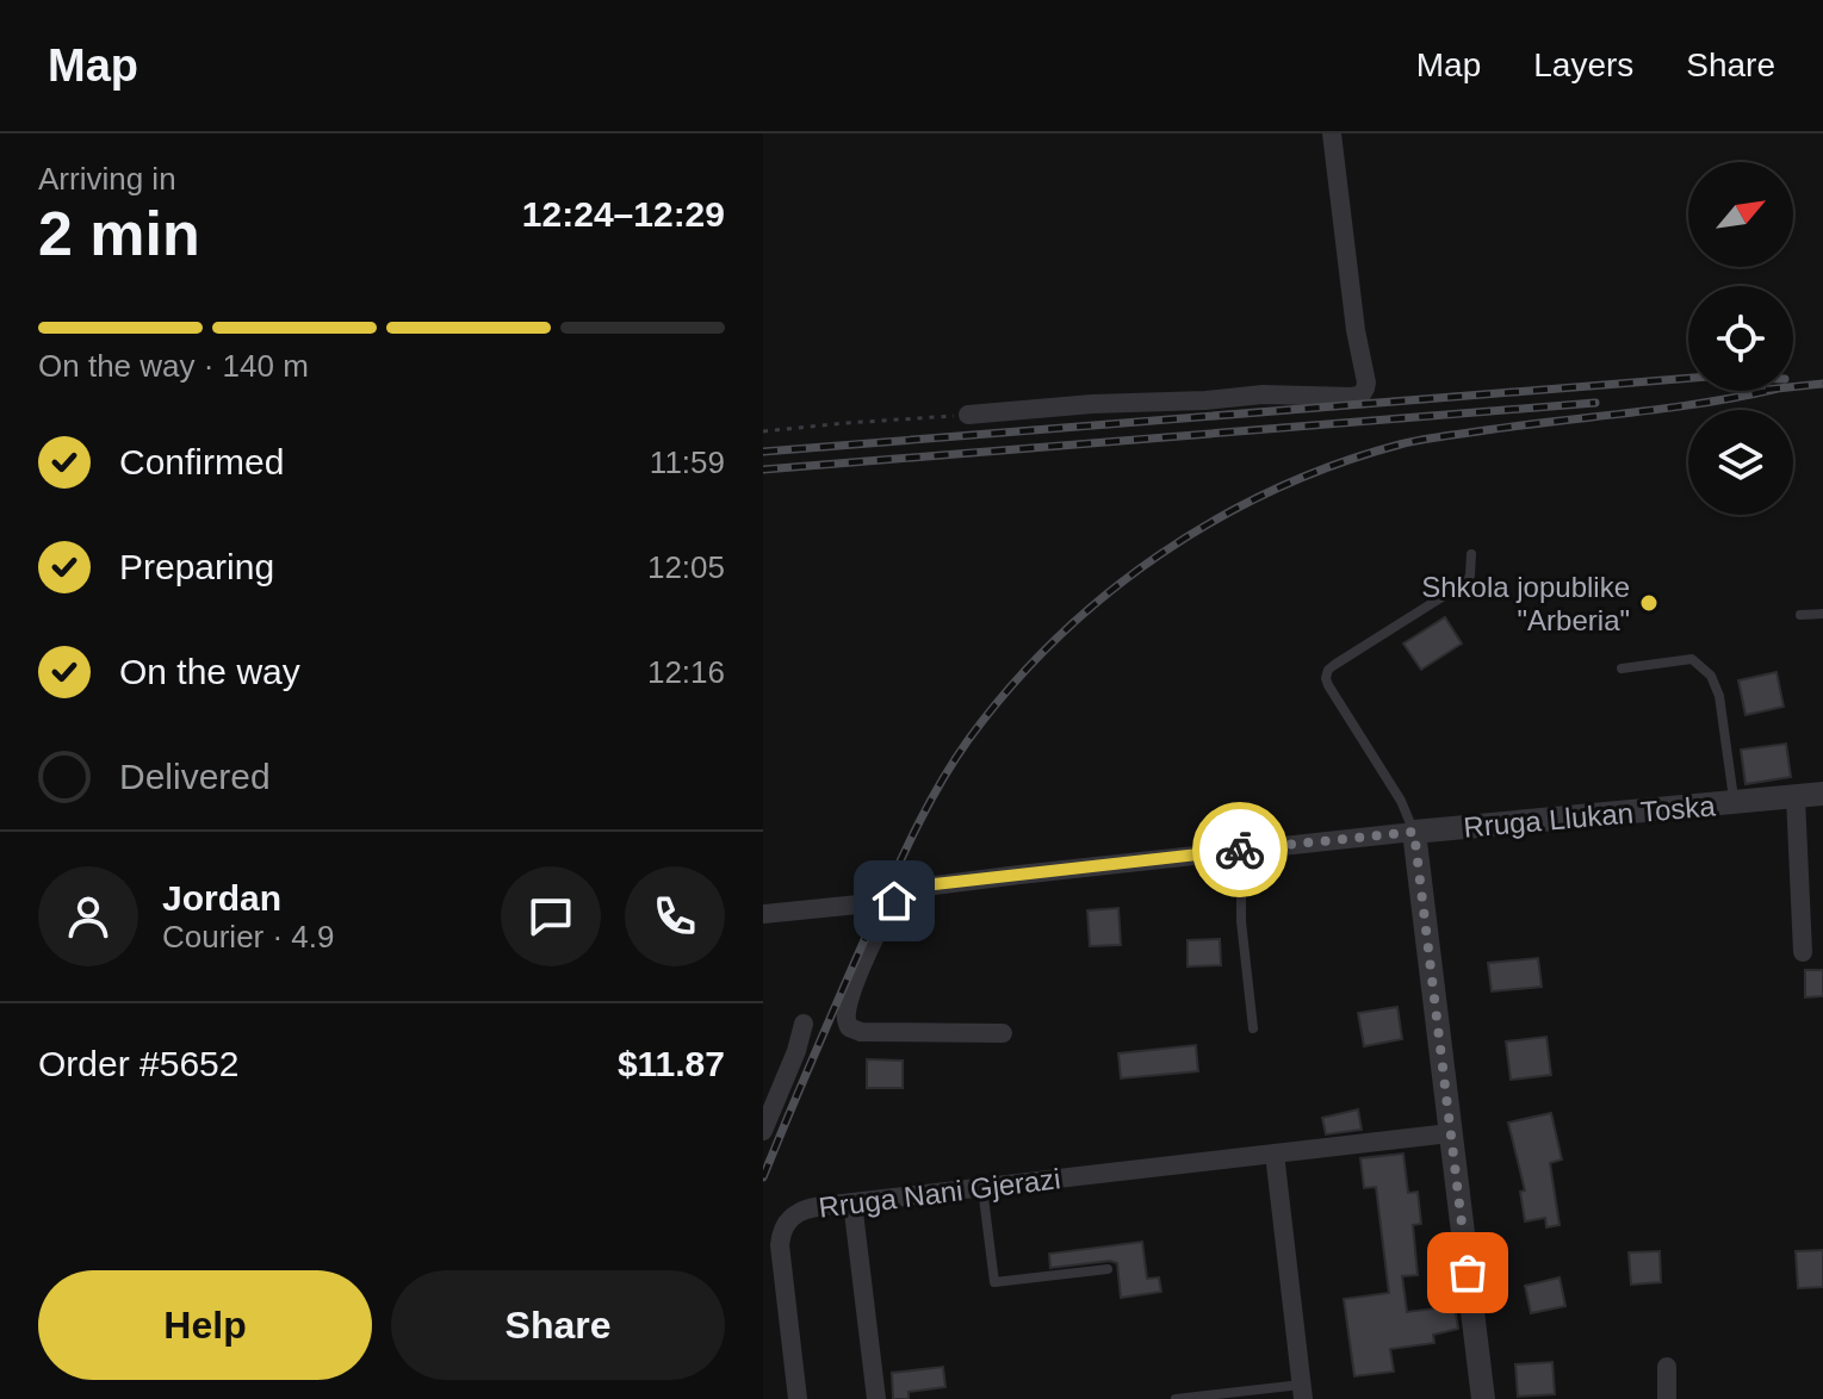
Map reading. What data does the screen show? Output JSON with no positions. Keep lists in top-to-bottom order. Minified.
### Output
{"streets":{"street":["Rruga Llukan Toska","Rruga Nani Gjerazi"]},"places":["Shkola jopublike \"Arberia\""],"north":"top right","page":{"header":"Map","nav":["Map","Layers","Share"],"heading":["2 min","Arriving in","12:24–12:29"],"panel":["Jordan","Courier · 4.9","Order #5652","$11.87"],"bar":"On the way · 140 m","list":[["Confirmed","11:59"],["Preparing","12:05"],["On the way","12:16"],"Delivered"],"buttons":["Help","Share"]}}
